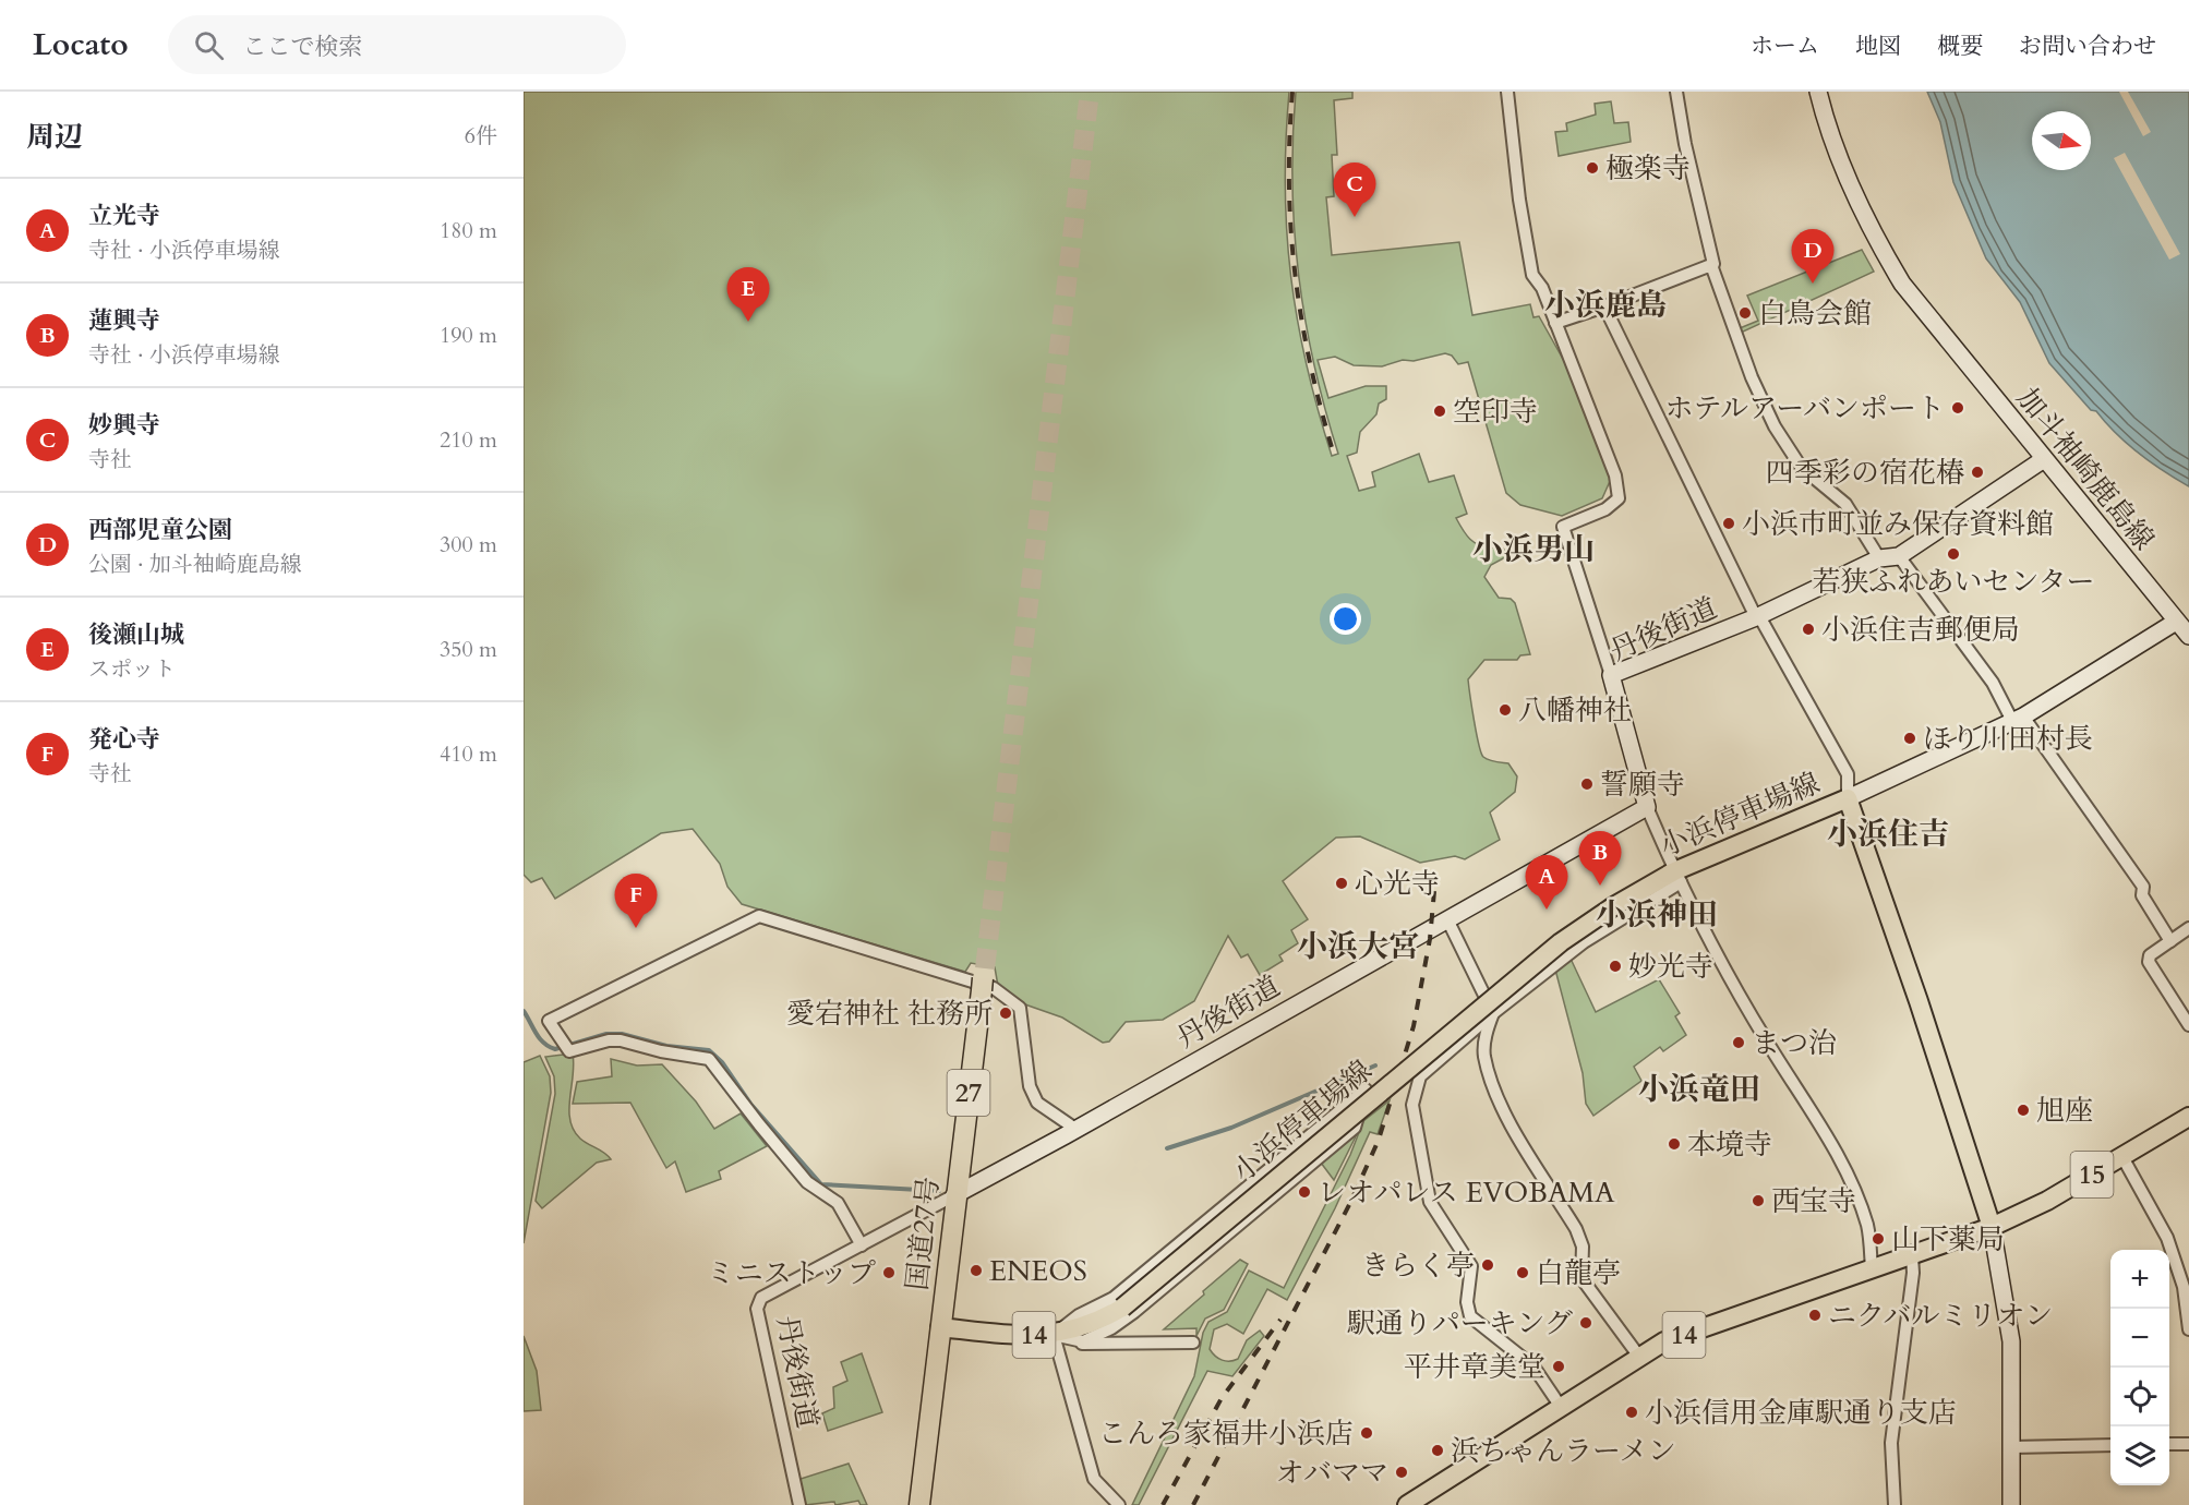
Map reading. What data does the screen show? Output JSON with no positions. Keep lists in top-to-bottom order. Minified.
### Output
{"streets":{"highway":["27","国道27号"],"main road":["小浜停車場線","15","14"],"street":["加斗袖崎鹿島線","丹後街道"]},"crossings":[["丹後街道","国道27号"],["小浜停車場線","15"],["小浜停車場線","国道27号"],["小浜停車場線","14"],["15","14"]],"districts":["小浜鹿島","小浜男山","小浜住吉","小浜神田","小浜大宮","小浜竜田"],"places":["極楽寺","白鳥会館","ホテルアーバンポート","空印寺","四季彩の宿花椿","小浜市町並み保存資料館","若狭ふれあいセンター","小浜住吉郵便局","八幡神社","ほり川田村長","誓願寺","心光寺","妙光寺","愛宕神社 社務所","まつ治","旭座","本境寺","レオパレス EVOBAMA","西宝寺","山下薬局","きらく亭","ENEOS","ミニストップ","白龍亭","ニクバルミリオン","駅通りパーキング","平井章美堂","小浜信用金庫駅通り支店","こんろ家福井小浜店","浜ちゃんラーメン","オバママ"],"north":"right","page":{"header":"Locato","search":"ここで検索","nav":["ホーム","地図","概要","お問い合わせ"],"heading":["周辺","6件"],"pins":["C","D","E","B","A","F"],"list":[{"mark":"A","name":"立光寺","note":"寺社 · 小浜停車場線","value":"180 m"},{"mark":"B","name":"蓮興寺","note":"寺社 · 小浜停車場線","value":"190 m"},{"mark":"C","name":"妙興寺","note":"寺社","value":"210 m"},{"mark":"D","name":"西部児童公園","note":"公園 · 加斗袖崎鹿島線","value":"300 m"},{"mark":"E","name":"後瀬山城","note":"スポット","value":"350 m"},{"mark":"F","name":"発心寺","note":"寺社","value":"410 m"}],"map_buttons":["+","−"]}}
